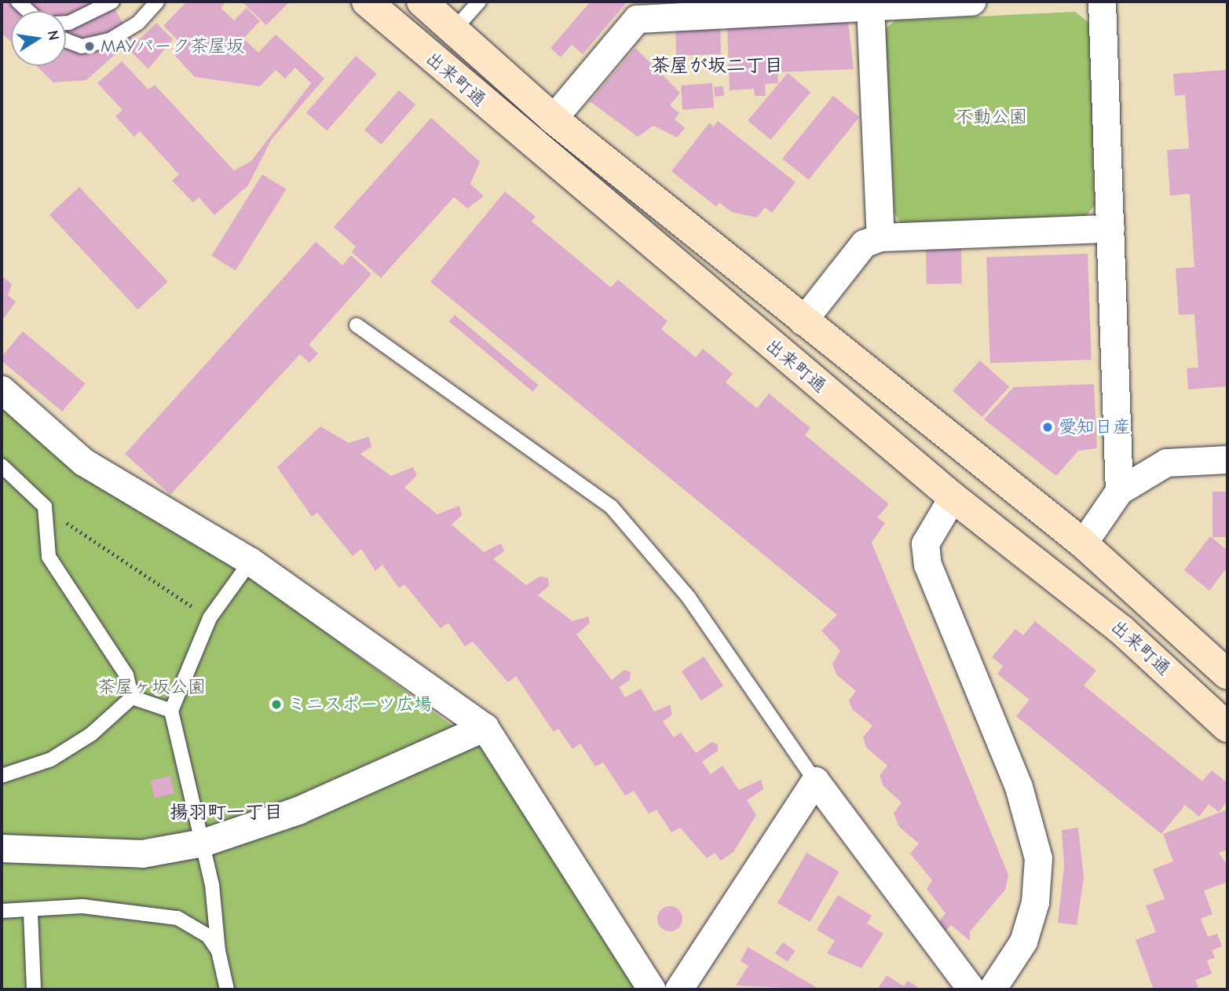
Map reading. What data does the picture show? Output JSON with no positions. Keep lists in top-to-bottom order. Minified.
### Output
{"streets":{"main road":["出来町通"]},"districts":["茶屋が坂二丁目","揚羽町一丁目"],"parks":["不動公園","茶屋ヶ坂公園"],"places":["MAYパーク茶屋坂","愛知日産","ミニスポーツ広場"],"north":"right"}
